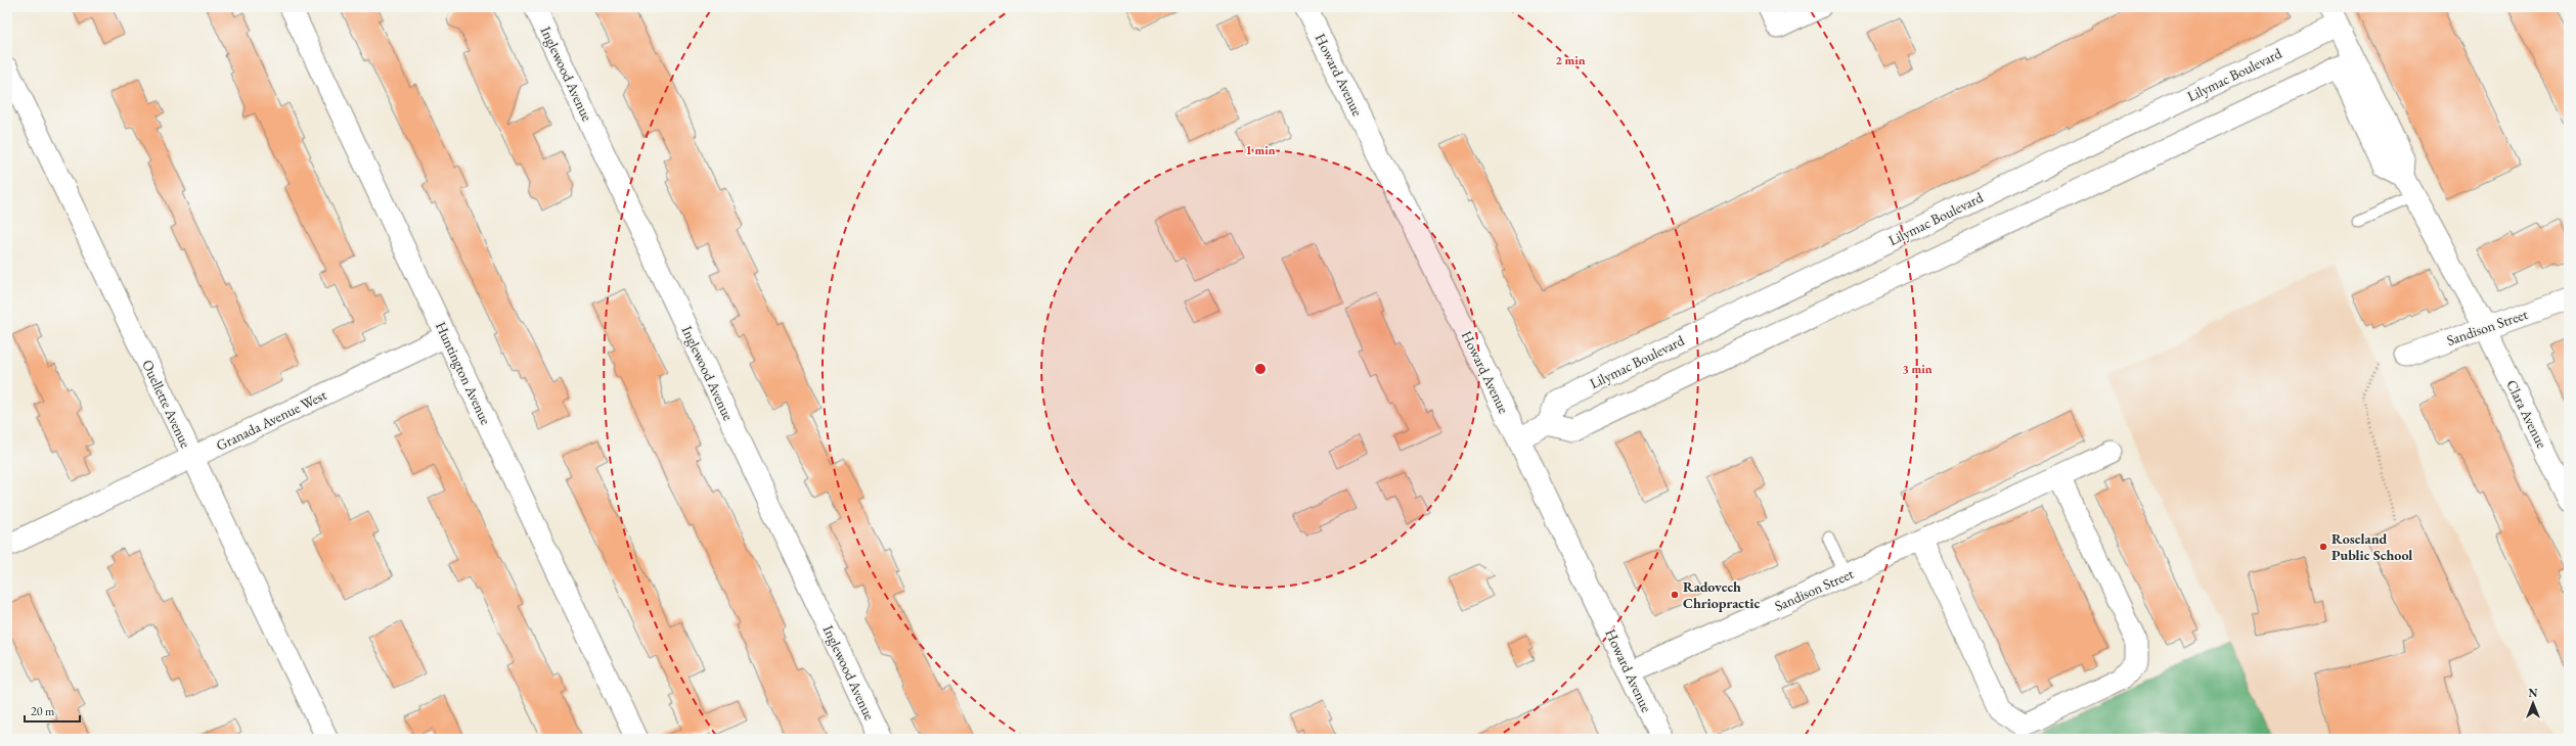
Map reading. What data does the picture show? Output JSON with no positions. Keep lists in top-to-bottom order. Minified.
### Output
{"streets":{"street":["Inglewood Avenue","Howard Avenue","Lilymac Boulevard","Sandison Street","Huntington Avenue","Ouellette Avenue","Clara Avenue","Granada Avenue West"]},"crossings":[["Howard Avenue","Sandison Street"],["Lilymac Boulevard","Sandison Street"],["Lilymac Boulevard","Clara Avenue"],["Sandison Street","Clara Avenue"],["Huntington Avenue","Granada Avenue West"],["Ouellette Avenue","Granada Avenue West"]],"places":["Roseland Public School","Radovech Chriopractic"],"scale_bar":"20 m","north":"top","rings":["2 min","1 min","3 min"]}
